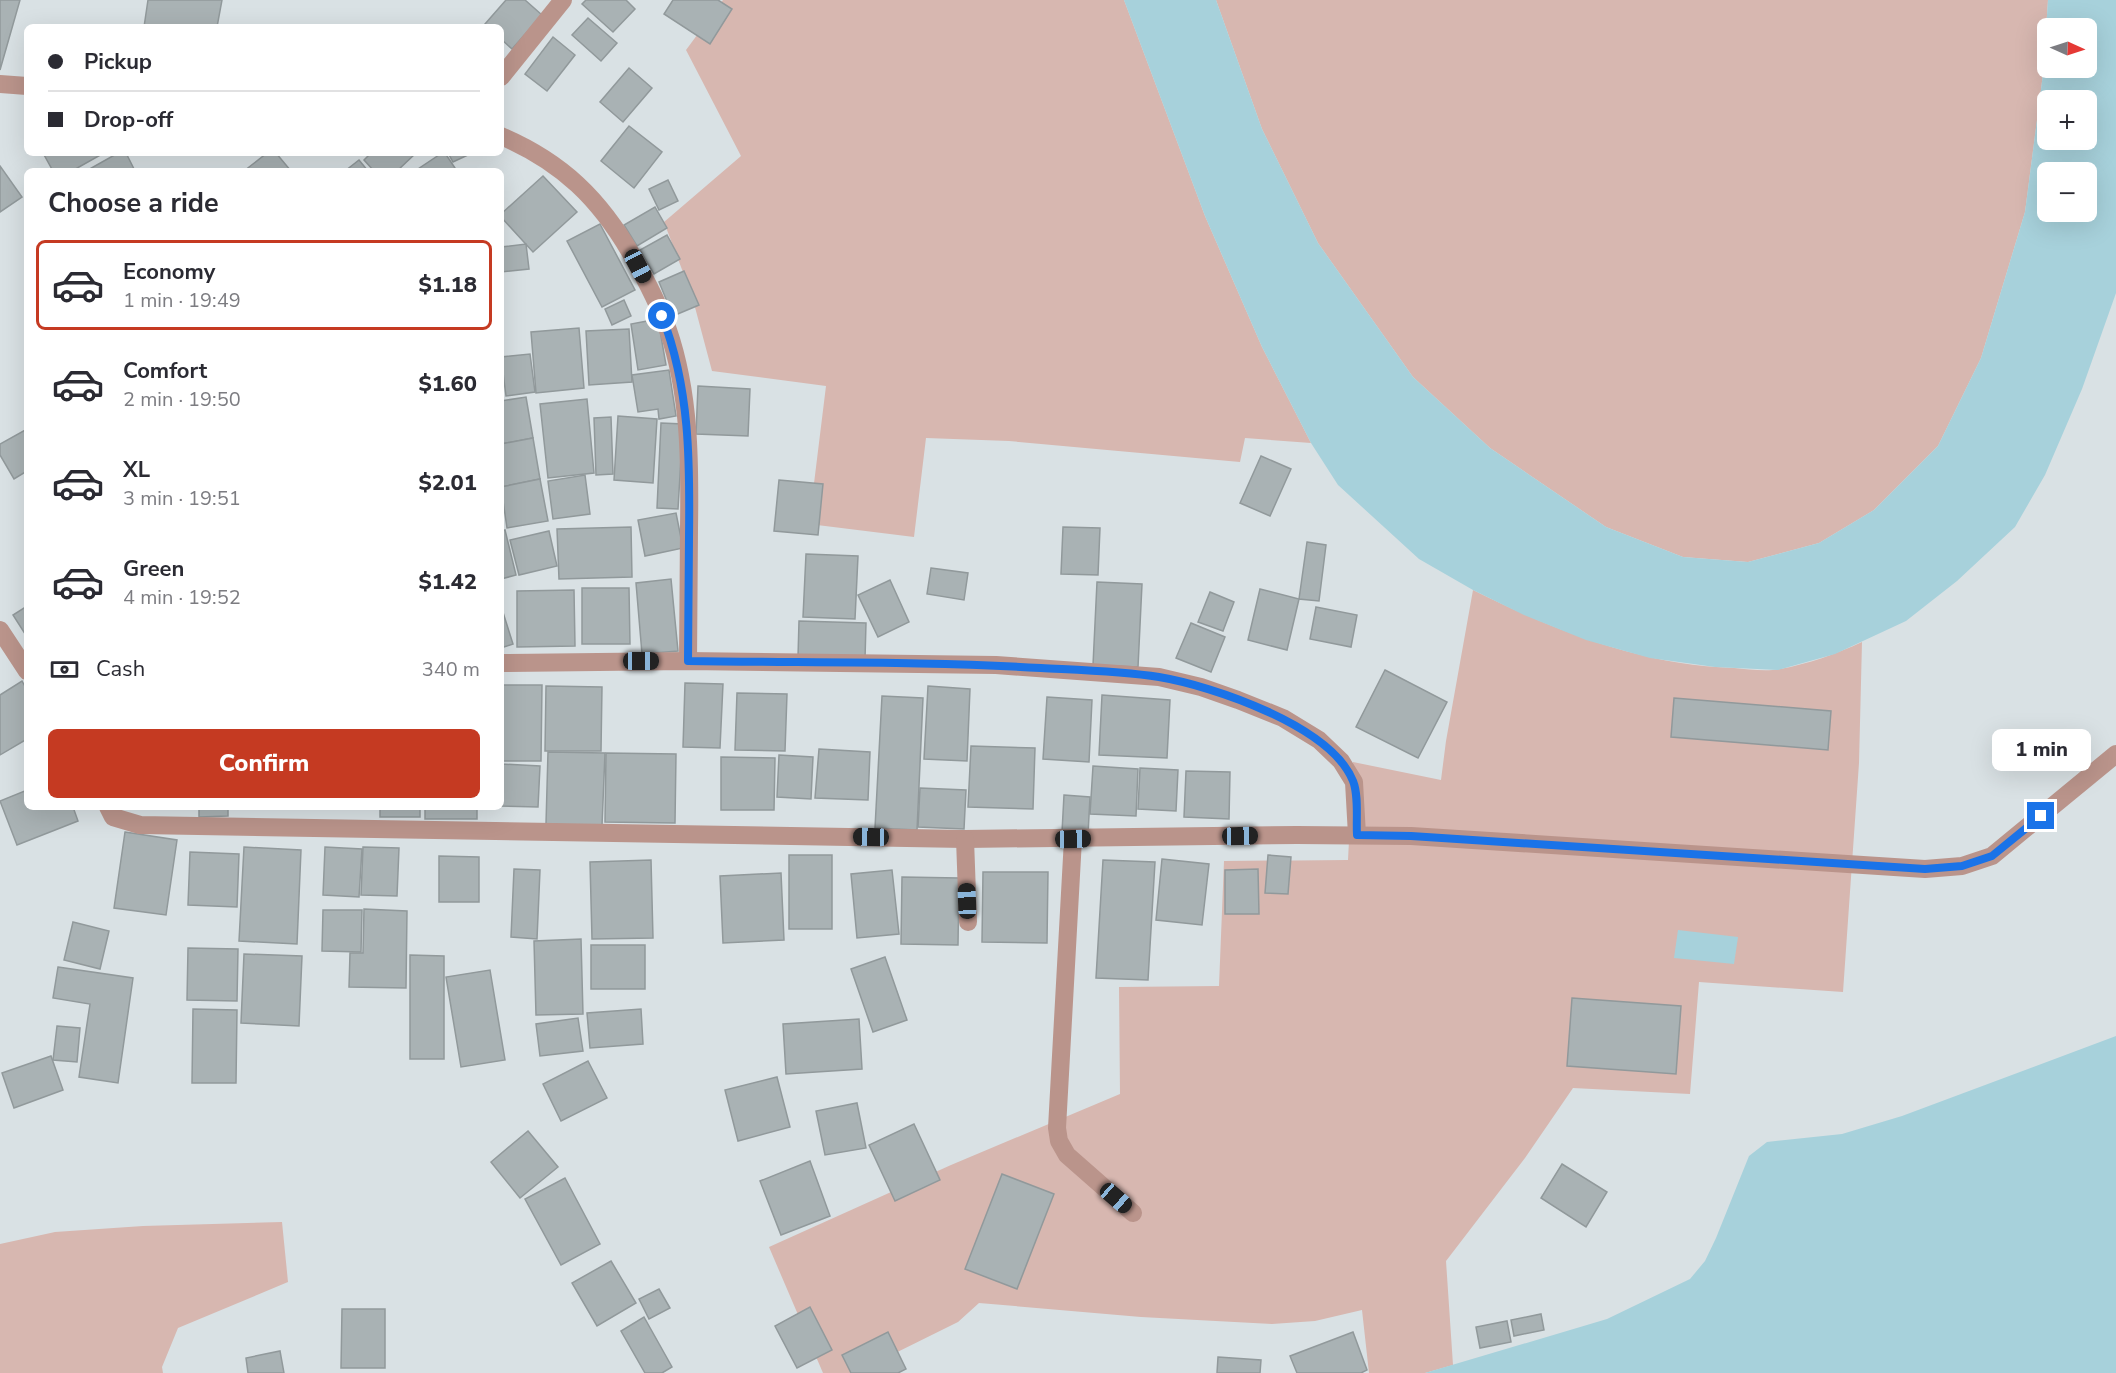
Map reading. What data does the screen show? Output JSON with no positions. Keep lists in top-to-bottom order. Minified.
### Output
{"north":"right","page":{"map_buttons":["+","−"],"banner":["Pickup","Drop-off"],"heading":"Choose a ride","list":[{"name":"Economy","note":"1 min · 19:49","value":"$1.18"},{"name":"Comfort","note":"2 min · 19:50","value":"$1.60"},{"name":"XL","note":"3 min · 19:51","value":"$2.01"},{"name":"Green","note":"4 min · 19:52","value":"$1.42"}],"pay":["Cash","340 m"],"buttons":"Confirm","bubble":"1 min"}}
